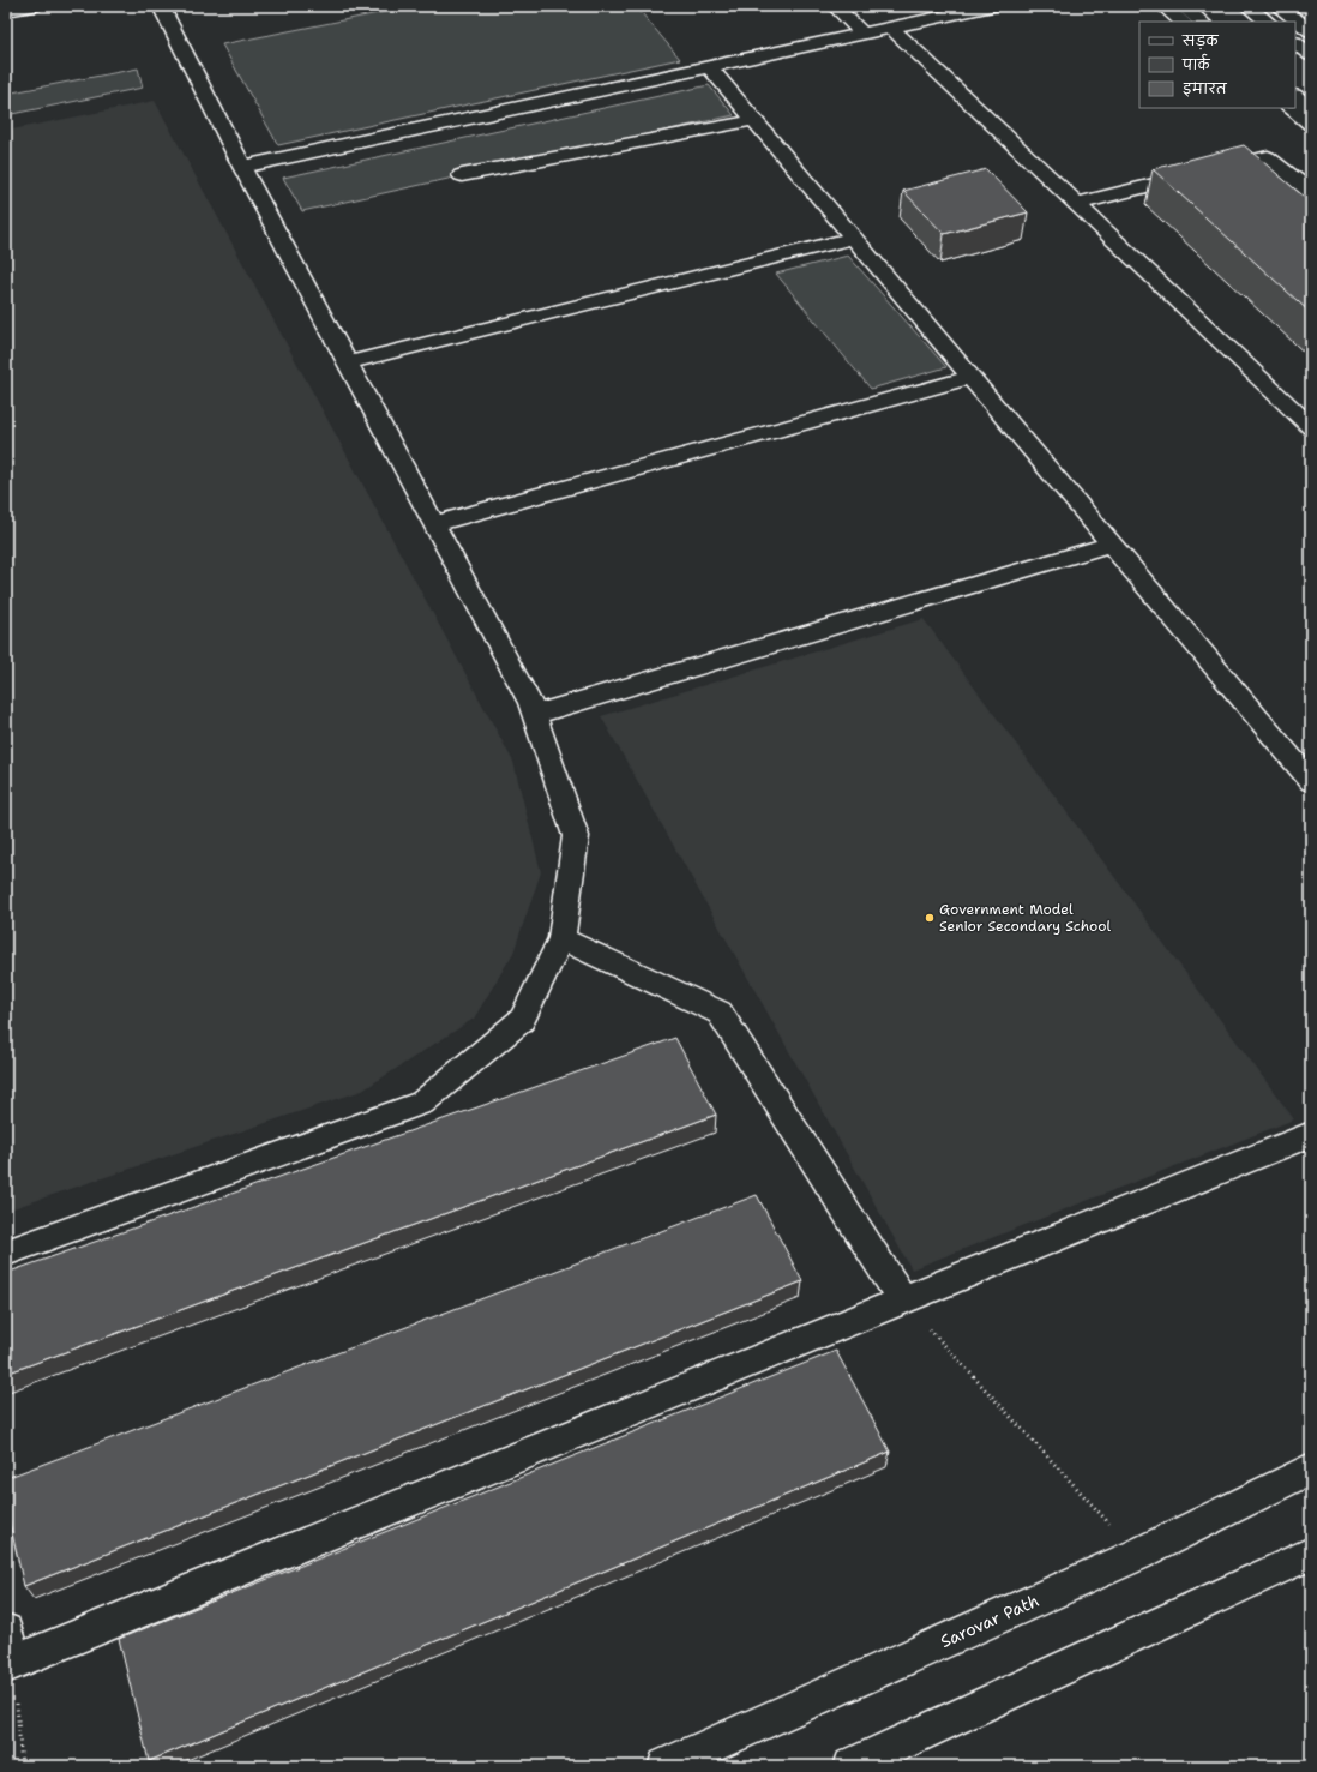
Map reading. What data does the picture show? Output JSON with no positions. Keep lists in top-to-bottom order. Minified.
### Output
{"streets":{"street":["Sarovar Path"]},"places":["Government Model Senior Secondary School"],"legend":["सड़क","पार्क","इमारत"]}
